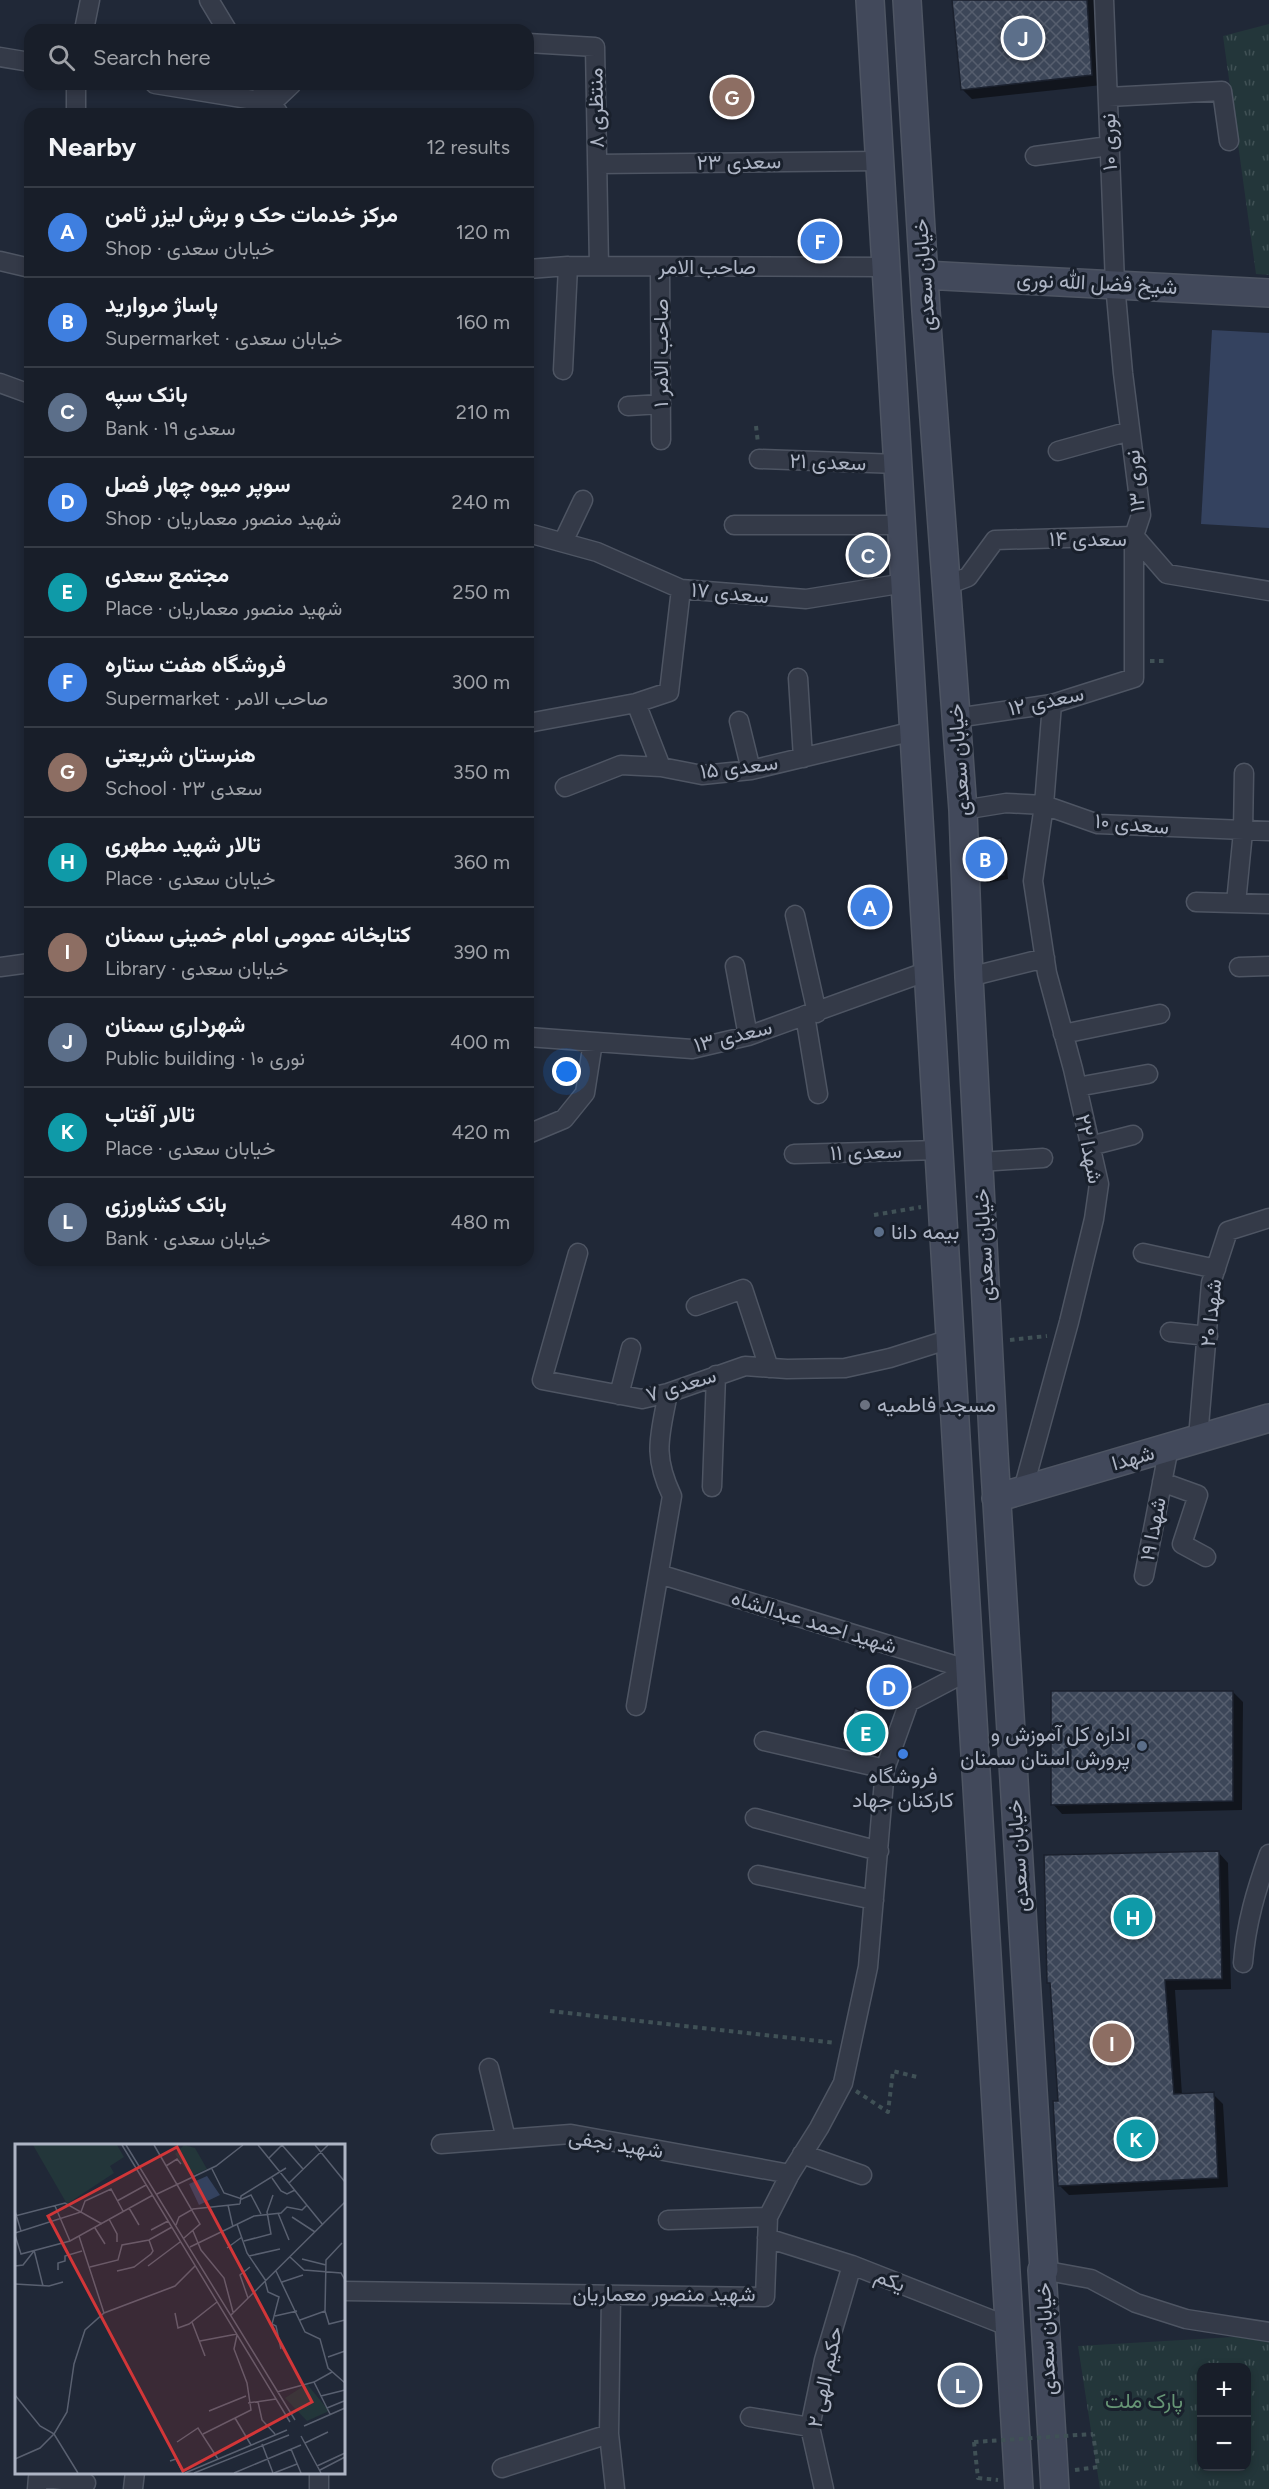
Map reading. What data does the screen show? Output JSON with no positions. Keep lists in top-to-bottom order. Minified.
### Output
{"streets":{"main road":["خیابان سعدی","شیخ فضل الله نوری","شهدا"],"street":["منتظری ۸","نوری ۱۰","سعدی ۲۳","صاحب الامر","صاحب الامر ۱","سعدی ۲۱","نوری ۱۳","سعدی ۱۴","سعدی ۱۷","سعدی ۱۲","سعدی ۱۵","سعدی ۱۰","سعدی ۱۳","شهدا ۲۲","سعدی ۱۱","شهدا ۲۰","سعدی ۷","شهدا ۱۹","شهید احمد عبدالشاه","شهید نجفی","یکم","شهید منصور معماریان","حکیم الهی ۲"]},"crossings":[["منتظری ۸","سعدی ۲۳"],["نوری ۱۰","شیخ فضل الله نوری"],["نوری ۱۰","نوری ۱۳"],["سعدی ۲۳","خیابان سعدی"],["صاحب الامر","خیابان سعدی"],["صاحب الامر","صاحب الامر ۱"],["خیابان سعدی","شیخ فضل الله نوری"],["خیابان سعدی","سعدی ۲۱"],["خیابان سعدی","سعدی ۱۴"],["خیابان سعدی","سعدی ۱۷"],["خیابان سعدی","سعدی ۱۲"],["خیابان سعدی","سعدی ۱۵"],["خیابان سعدی","سعدی ۱۰"],["خیابان سعدی","سعدی ۱۳"],["خیابان سعدی","سعدی ۱۱"],["خیابان سعدی","سعدی ۷"],["خیابان سعدی","شهدا"],["خیابان سعدی","شهید احمد عبدالشاه"],["خیابان سعدی","یکم"],["خیابان سعدی","شهید منصور معماریان"],["شیخ فضل الله نوری","نوری ۱۳"],["نوری ۱۳","سعدی ۱۴"],["نوری ۱۳","سعدی ۱۲"],["سعدی ۱۲","شهدا ۲۲"],["سعدی ۱۰","شهدا ۲۲"],["شهدا ۲۲","شهدا"],["شهدا ۲۰","شهدا"],["شهدا","شهدا ۱۹"],["شهید احمد عبدالشاه","شهید منصور معماریان"],["شهید نجفی","شهید منصور معماریان"],["یکم","شهید منصور معماریان"],["یکم","حکیم الهی ۲"]],"parks":["پارک ملت"],"places":["بیمه دانا","مسجد فاطمیه","اداره کل آموزش و پرورش استان سمنان","فروشگاه کارکنان جهاد"],"page":{"pins":["J","G","F","C","B","A","D","E","H","I","K","L"],"search":"Search here","heading":["Nearby","12 results"],"list":[{"mark":"A","name":"مرکز خدمات حک و برش لیزر ثامن","note":"Shop · خیابان سعدی","value":"120 m"},{"mark":"B","name":"پاساژ مروارید","note":"Supermarket · خیابان سعدی","value":"160 m"},{"mark":"C","name":"بانک سپه","note":"Bank · سعدی ۱۹","value":"210 m"},{"mark":"D","name":"سوپر میوه چهار فصل","note":"Shop · شهید منصور معماریان","value":"240 m"},{"mark":"E","name":"مجتمع سعدی","note":"Place · شهید منصور معماریان","value":"250 m"},{"mark":"F","name":"فروشگاه هفت ستاره","note":"Supermarket · صاحب الامر","value":"300 m"},{"mark":"G","name":"هنرستان شریعتی","note":"School · سعدی ۲۳","value":"350 m"},{"mark":"H","name":"تالار شهید مطهری","note":"Place · خیابان سعدی","value":"360 m"},{"mark":"I","name":"کتابخانه عمومی امام خمینی سمنان","note":"Library · خیابان سعدی","value":"390 m"},{"mark":"J","name":"شهرداری سمنان","note":"Public building · نوری ۱۰","value":"400 m"},{"mark":"K","name":"تالار آفتاب","note":"Place · خیابان سعدی","value":"420 m"},{"mark":"L","name":"بانک کشاورزی","note":"Bank · خیابان سعدی","value":"480 m"}],"map_buttons":["+","−"]}}
